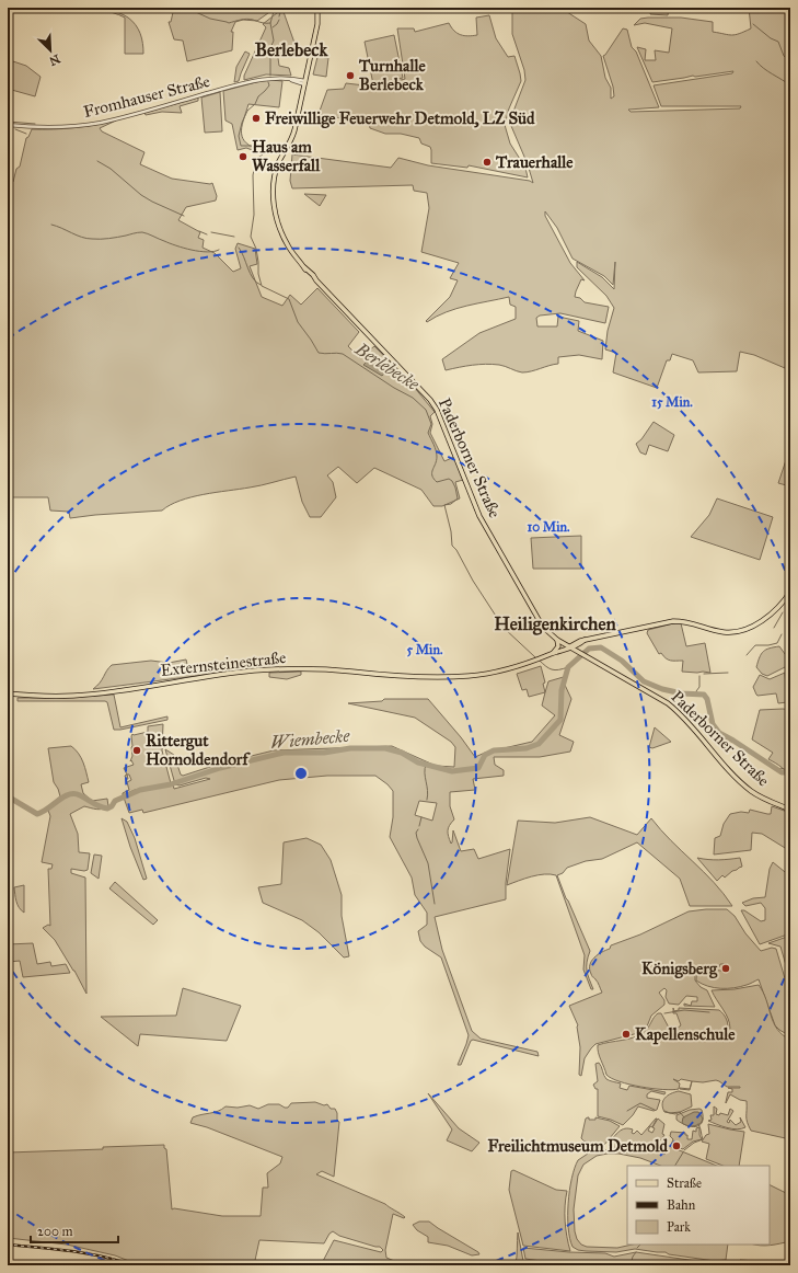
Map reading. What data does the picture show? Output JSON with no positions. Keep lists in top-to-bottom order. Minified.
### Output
{"streets":{"main road":["Paderborner Straße","Externsteinestraße"],"street":["Fromhauser Straße"]},"crossings":[["Fromhauser Straße","Paderborner Straße"],["Paderborner Straße","Externsteinestraße"]],"districts":["Berlebeck","Heiligenkirchen"],"water":["Berlebecke","Wiembecke"],"places":["Turnhalle Berlebeck","Freiwillige Feuerwehr Detmold, LZ Süd","Haus am Wasserfall","Trauerhalle","Rittergut Hornoldendorf","Königsberg","Kapellenschule","Freilichtmuseum Detmold"],"legend":["Straße","Bahn","Park"],"scale_bar":"200 m","north":"bottom right","rings":["15 Min.","10 Min.","5 Min."]}
